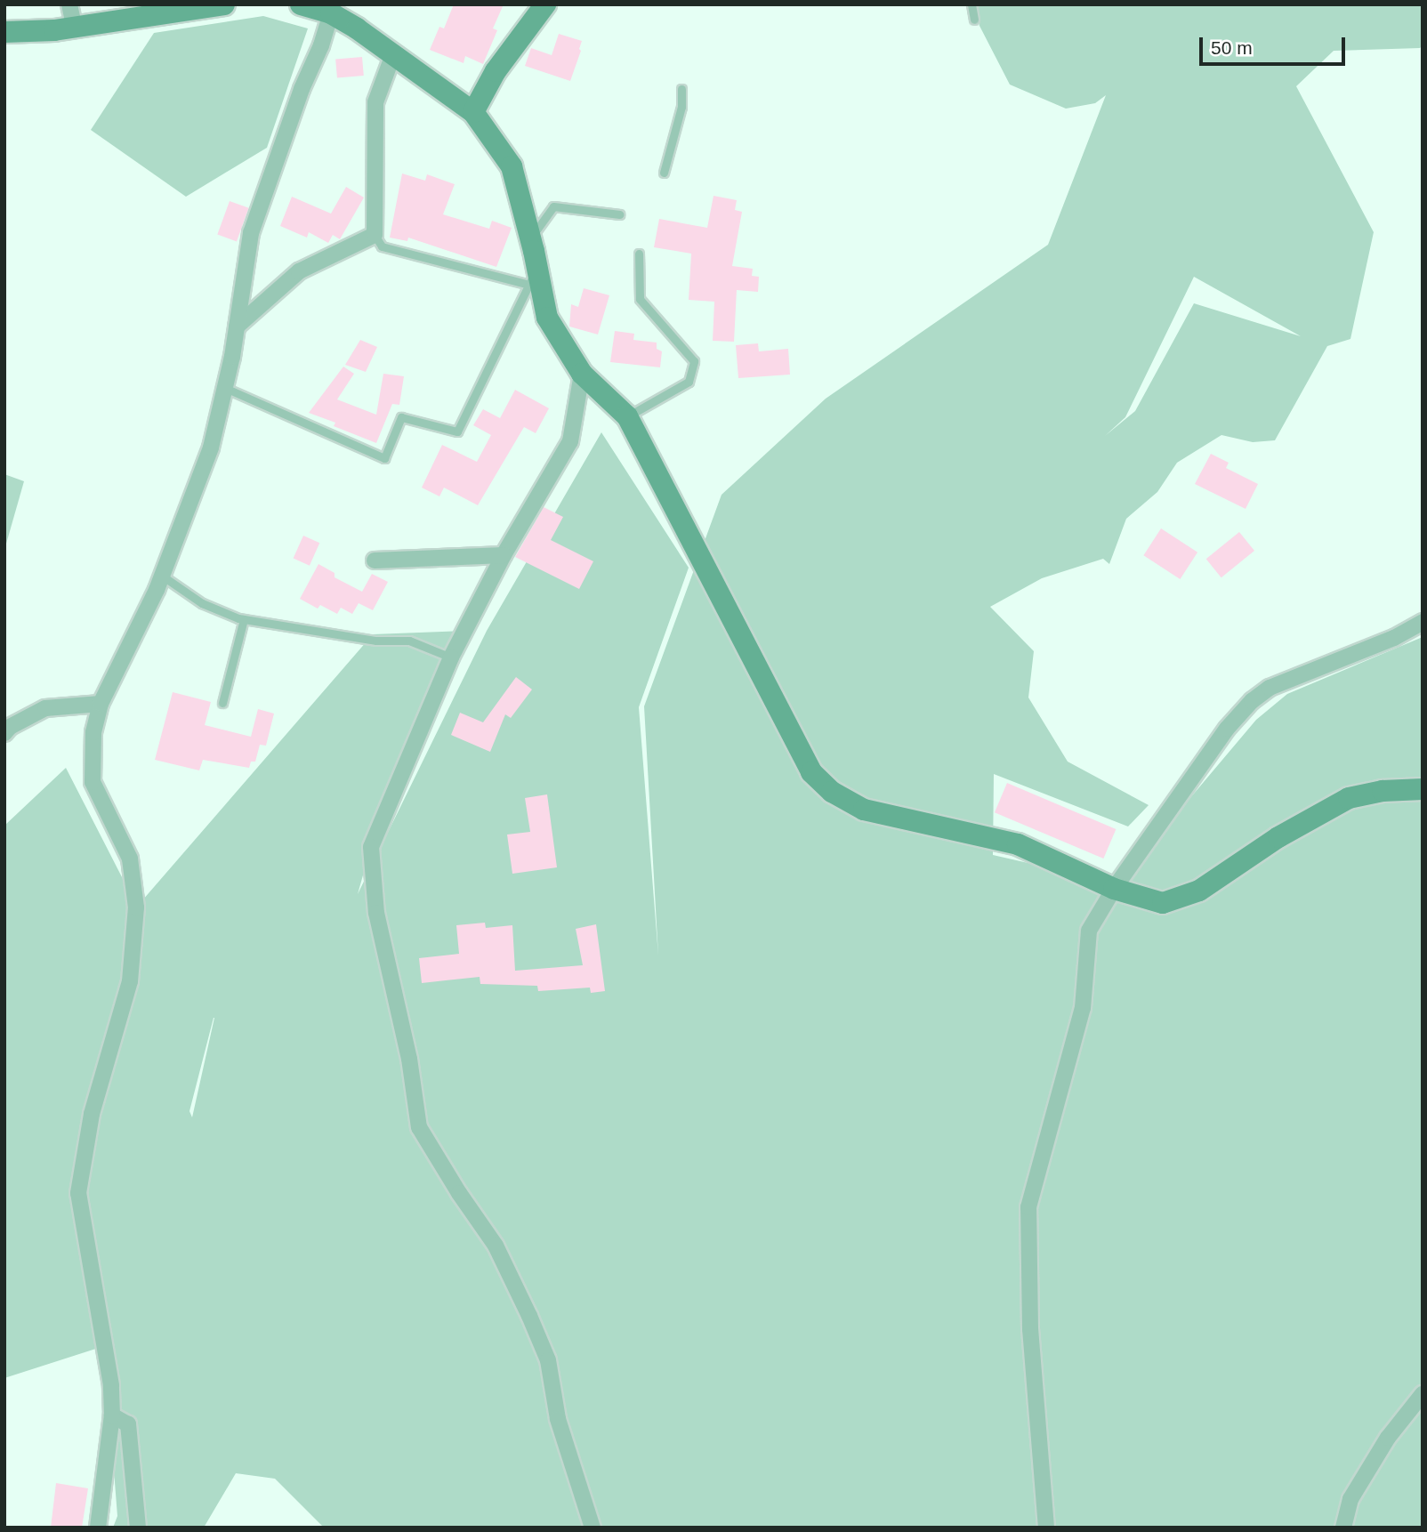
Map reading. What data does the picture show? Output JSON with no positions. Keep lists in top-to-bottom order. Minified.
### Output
{"scale_bar":"50 m"}
